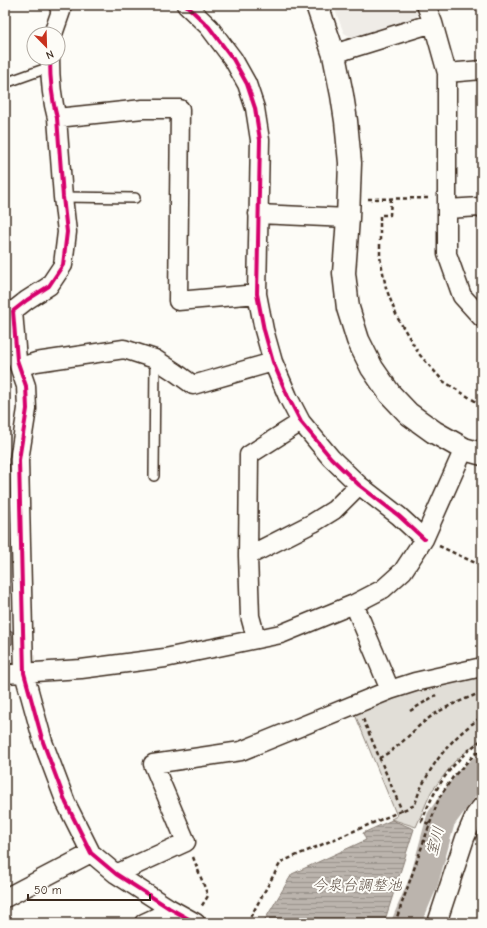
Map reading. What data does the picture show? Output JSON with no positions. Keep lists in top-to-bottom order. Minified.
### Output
{"water":["室川","今泉台調整池"],"scale_bar":"50 m","north":"bottom right"}
